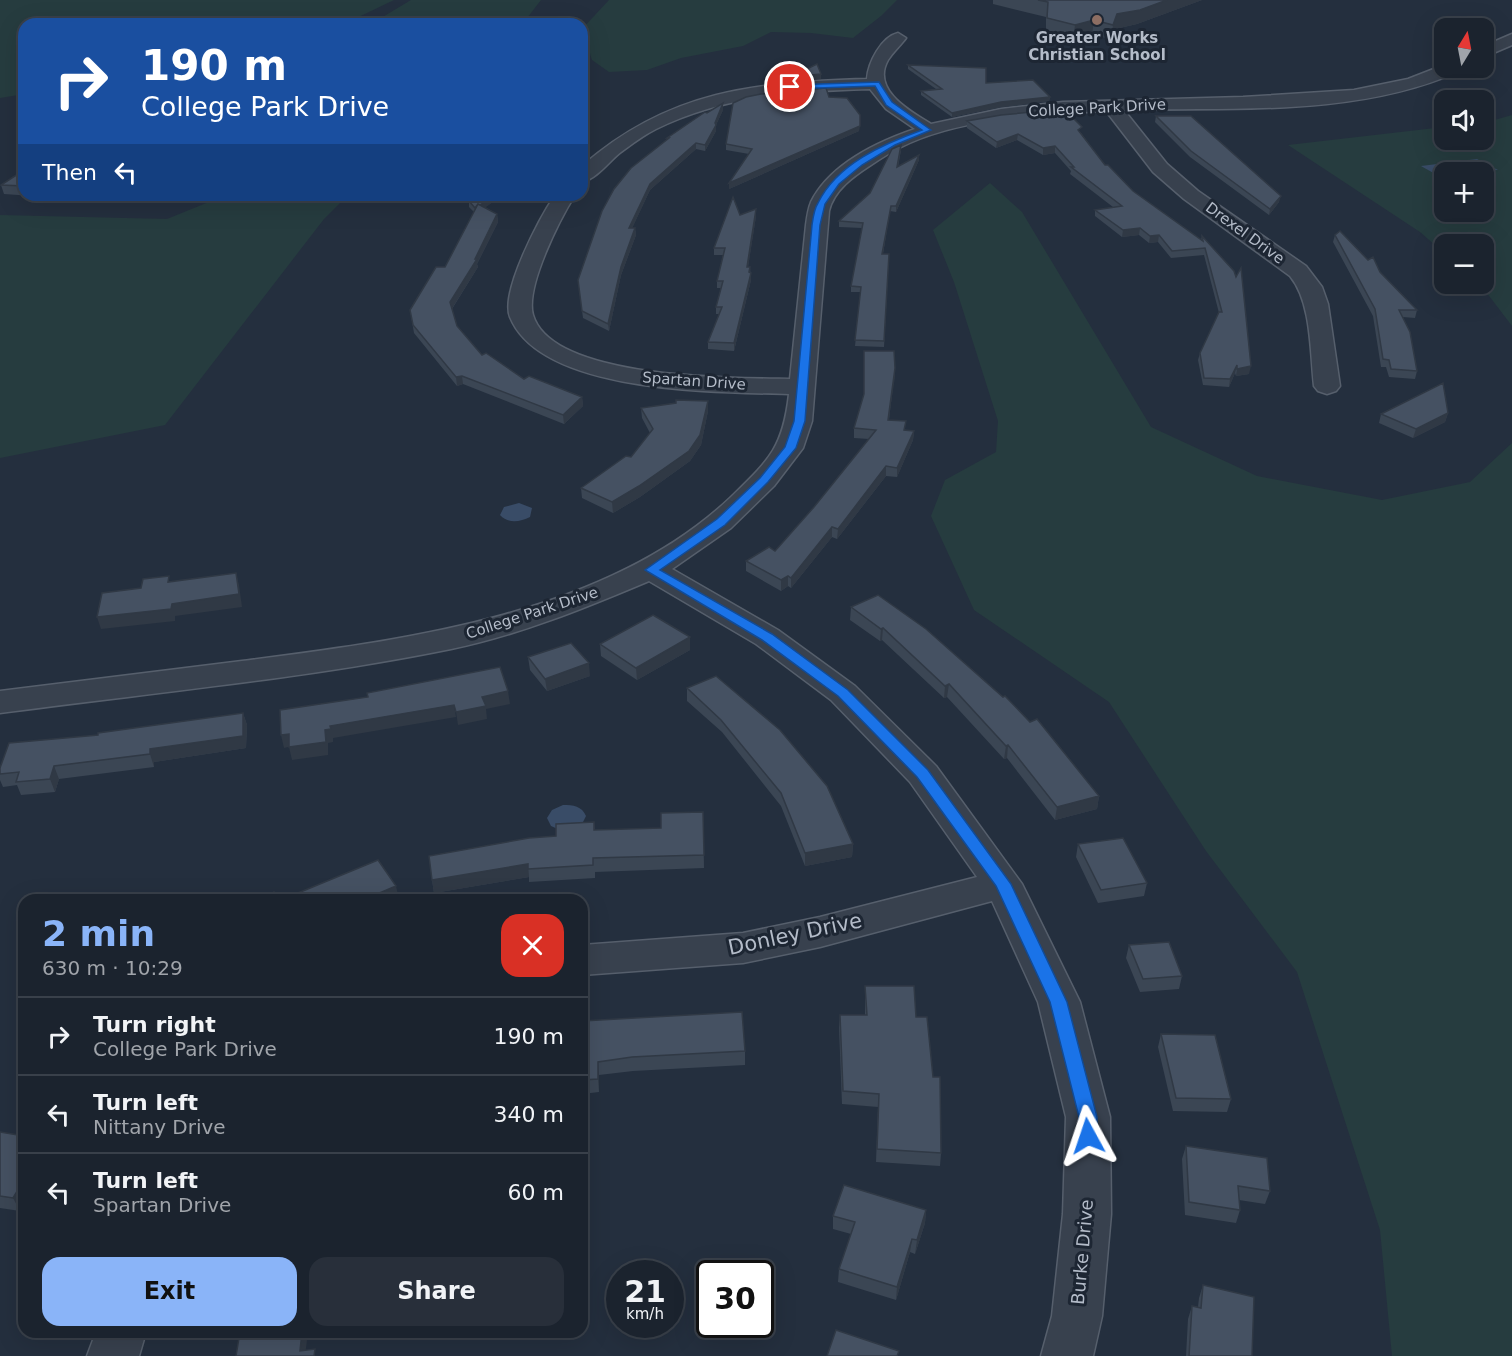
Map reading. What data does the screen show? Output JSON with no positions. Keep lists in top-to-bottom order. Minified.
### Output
{"streets":{"street":["College Park Drive","Drexel Drive","Spartan Drive","Donley Drive","Burke Drive"]},"crossings":[["College Park Drive","Drexel Drive"],["College Park Drive","Spartan Drive"],["College Park Drive","Burke Drive"],["Donley Drive","Burke Drive"]],"places":["Greater Works Christian School"],"north":"top","page":{"map_buttons":["+","−"],"turn":["190 m","College Park Drive"],"then":"Then","heading":["2 min","630 m · 10:29"],"list":[{"name":"Turn right","note":"College Park Drive","value":"190 m"},{"name":"Turn left","note":"Nittany Drive","value":"340 m"},{"name":"Turn left","note":"Spartan Drive","value":"60 m"}],"buttons":["Exit","Share"],"speed":"21 km/h","limit":"30"}}
